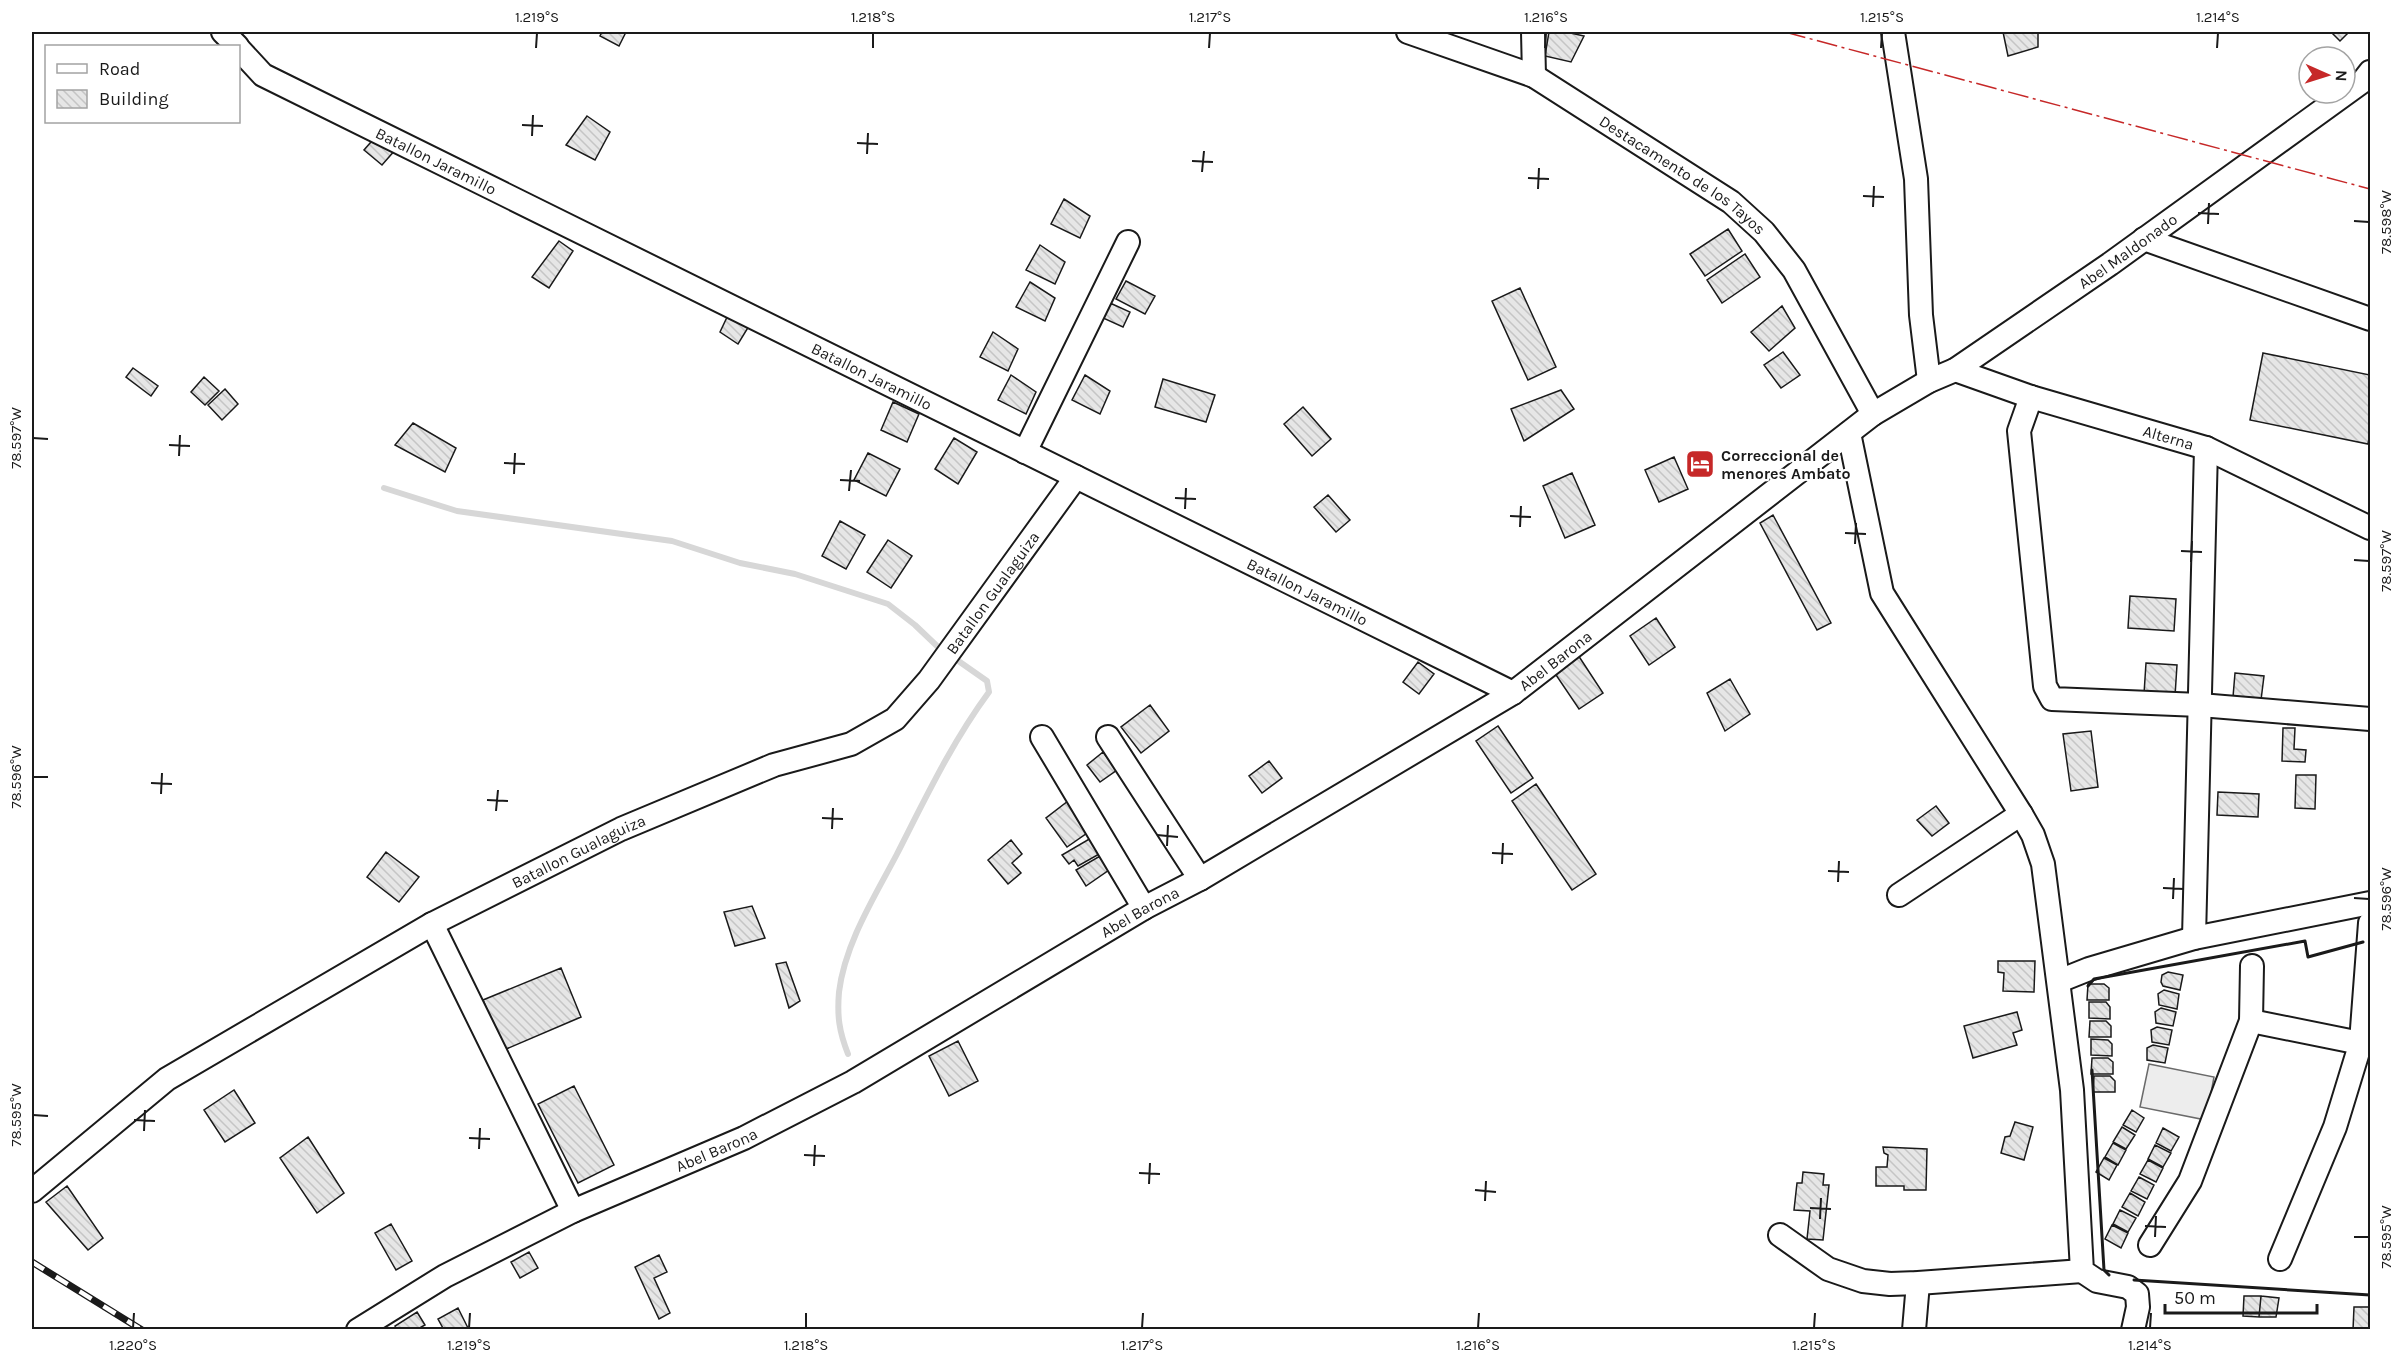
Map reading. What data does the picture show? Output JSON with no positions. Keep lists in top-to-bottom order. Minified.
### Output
{"streets":{"street":["Batallon Jaramillo","Destacamento de los Tayos","Abel Maldonado","Alterna","Batallon Gualaguiza","Abel Barona"]},"crossings":[["Batallon Jaramillo","Batallon Gualaguiza"],["Batallon Jaramillo","Abel Barona"],["Destacamento de los Tayos","Abel Maldonado"],["Destacamento de los Tayos","Abel Barona"],["Abel Maldonado","Alterna"],["Abel Maldonado","Abel Barona"]],"places":{"hotel":["Correccional de menores Ambato"]},"legend":["Road","Building"],"scale_bar":"50 m","north":"right","coordinates":["1.219°S","1.218°S","1.217°S","1.216°S","1.215°S","1.214°S","78.598°W","78.597°W","78.596°W","78.595°W","1.220°S"]}
